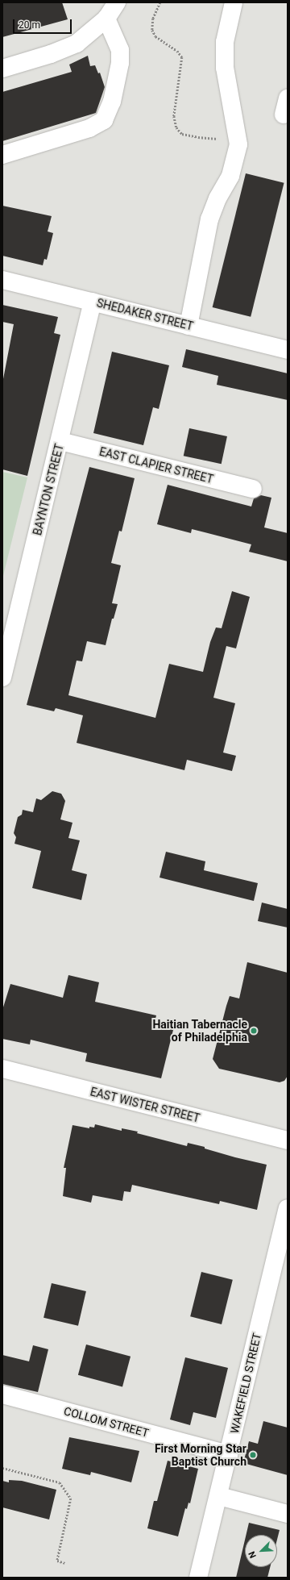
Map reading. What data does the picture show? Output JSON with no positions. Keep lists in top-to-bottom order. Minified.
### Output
{"streets":{"street":["SHEDAKER STREET","EAST CLAPIER STREET","BAYNTON STREET","EAST WISTER STREET","WAKEFIELD STREET","COLLOM STREET"]},"crossings":[["SHEDAKER STREET","BAYNTON STREET"],["EAST CLAPIER STREET","BAYNTON STREET"],["WAKEFIELD STREET","COLLOM STREET"]],"places":["Haitian Tabernacle of Philadelphia","First Morning Star Baptist Church"],"scale_bar":"20 m","north":"bottom left"}
